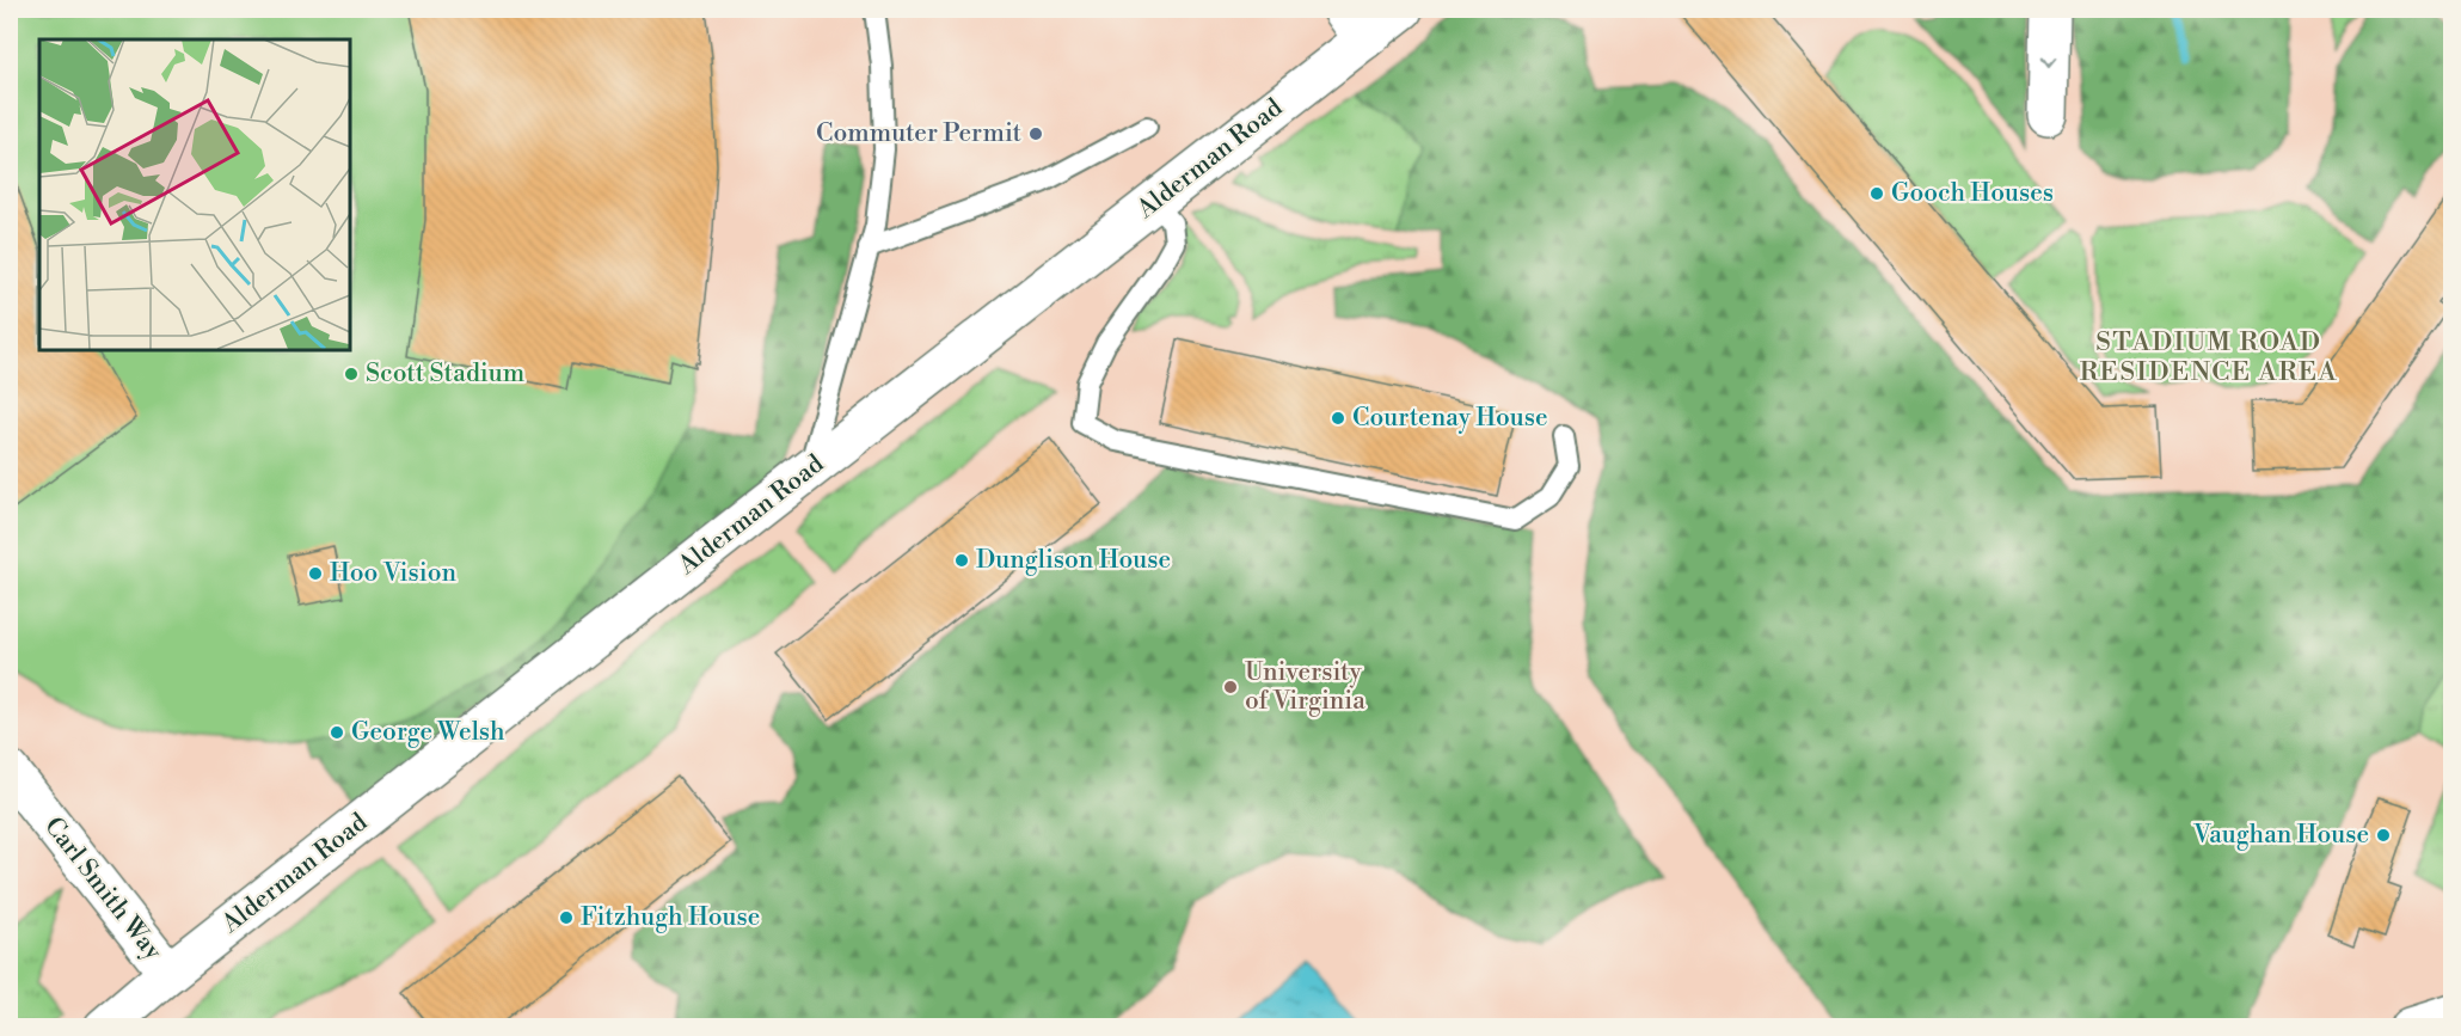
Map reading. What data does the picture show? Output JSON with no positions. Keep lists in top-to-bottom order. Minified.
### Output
{"streets":{"main road":["Alderman Road","Carl Smith Way"]},"crossings":[["Alderman Road","Carl Smith Way"]],"districts":["STADIUM ROAD RESIDENCE AREA"],"places":["Commuter Permit","Gooch Houses","Scott Stadium","Courtenay House","Dunglison House","Hoo Vision","University of Virginia","George Welsh","Vaughan House","Fitzhugh House"]}
